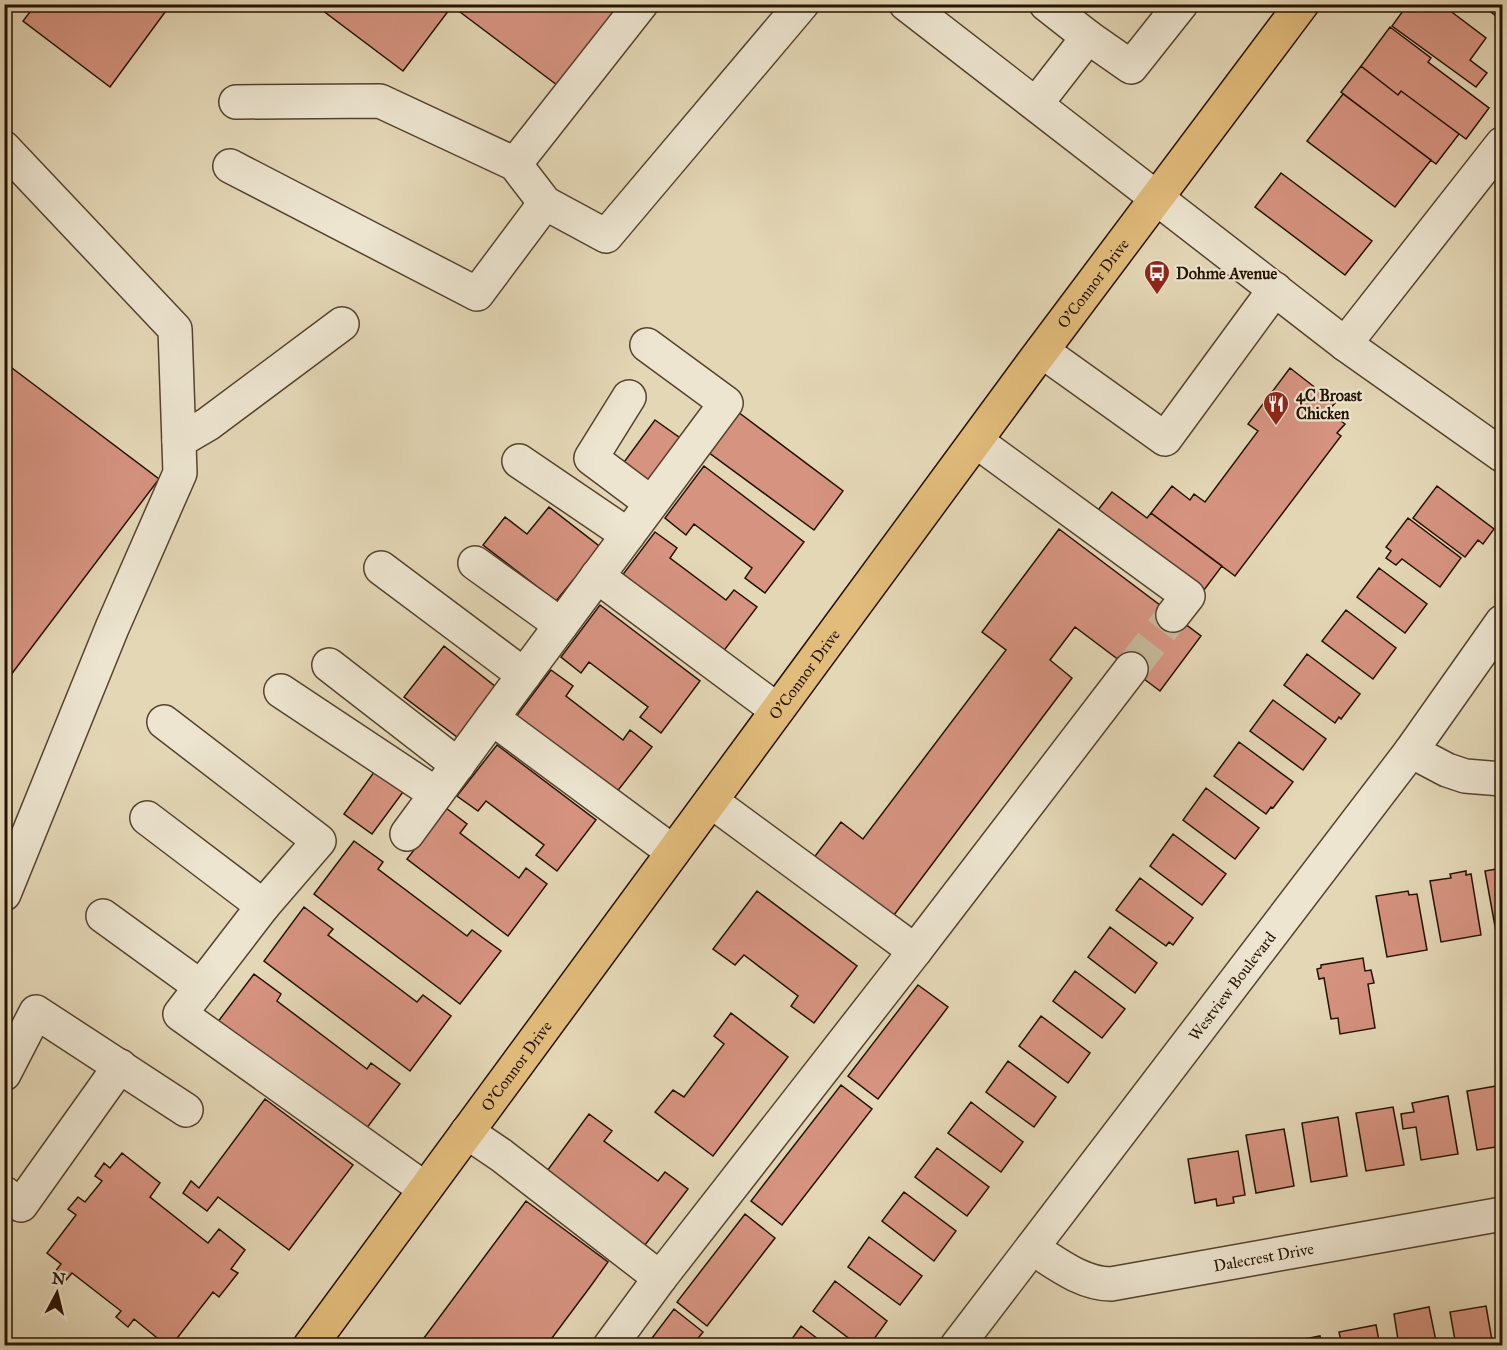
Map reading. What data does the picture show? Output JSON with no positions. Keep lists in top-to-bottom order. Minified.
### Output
{"streets":{"main road":["O'Connor Drive"],"street":["Westview Boulevard","Dalecrest Drive"]},"crossings":[["Westview Boulevard","Dalecrest Drive"]],"places":{"bus stop":["Dohme Avenue"],"restaurant":["4C Broast Chicken"]},"north":"top"}
